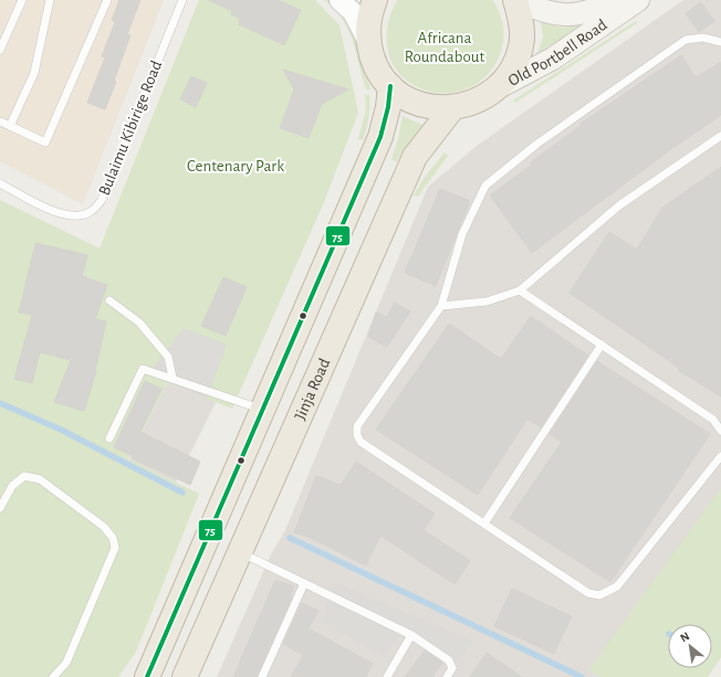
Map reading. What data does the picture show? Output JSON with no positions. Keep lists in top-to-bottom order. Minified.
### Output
{"streets":{"highway":["Jinja Road"],"main road":["Old Portbell Road"],"lane":["Bulaimu Kibirige Road"]},"parks":["Africana Roundabout","Centenary Park"],"lines":["transit line 75"],"north":"top left"}
